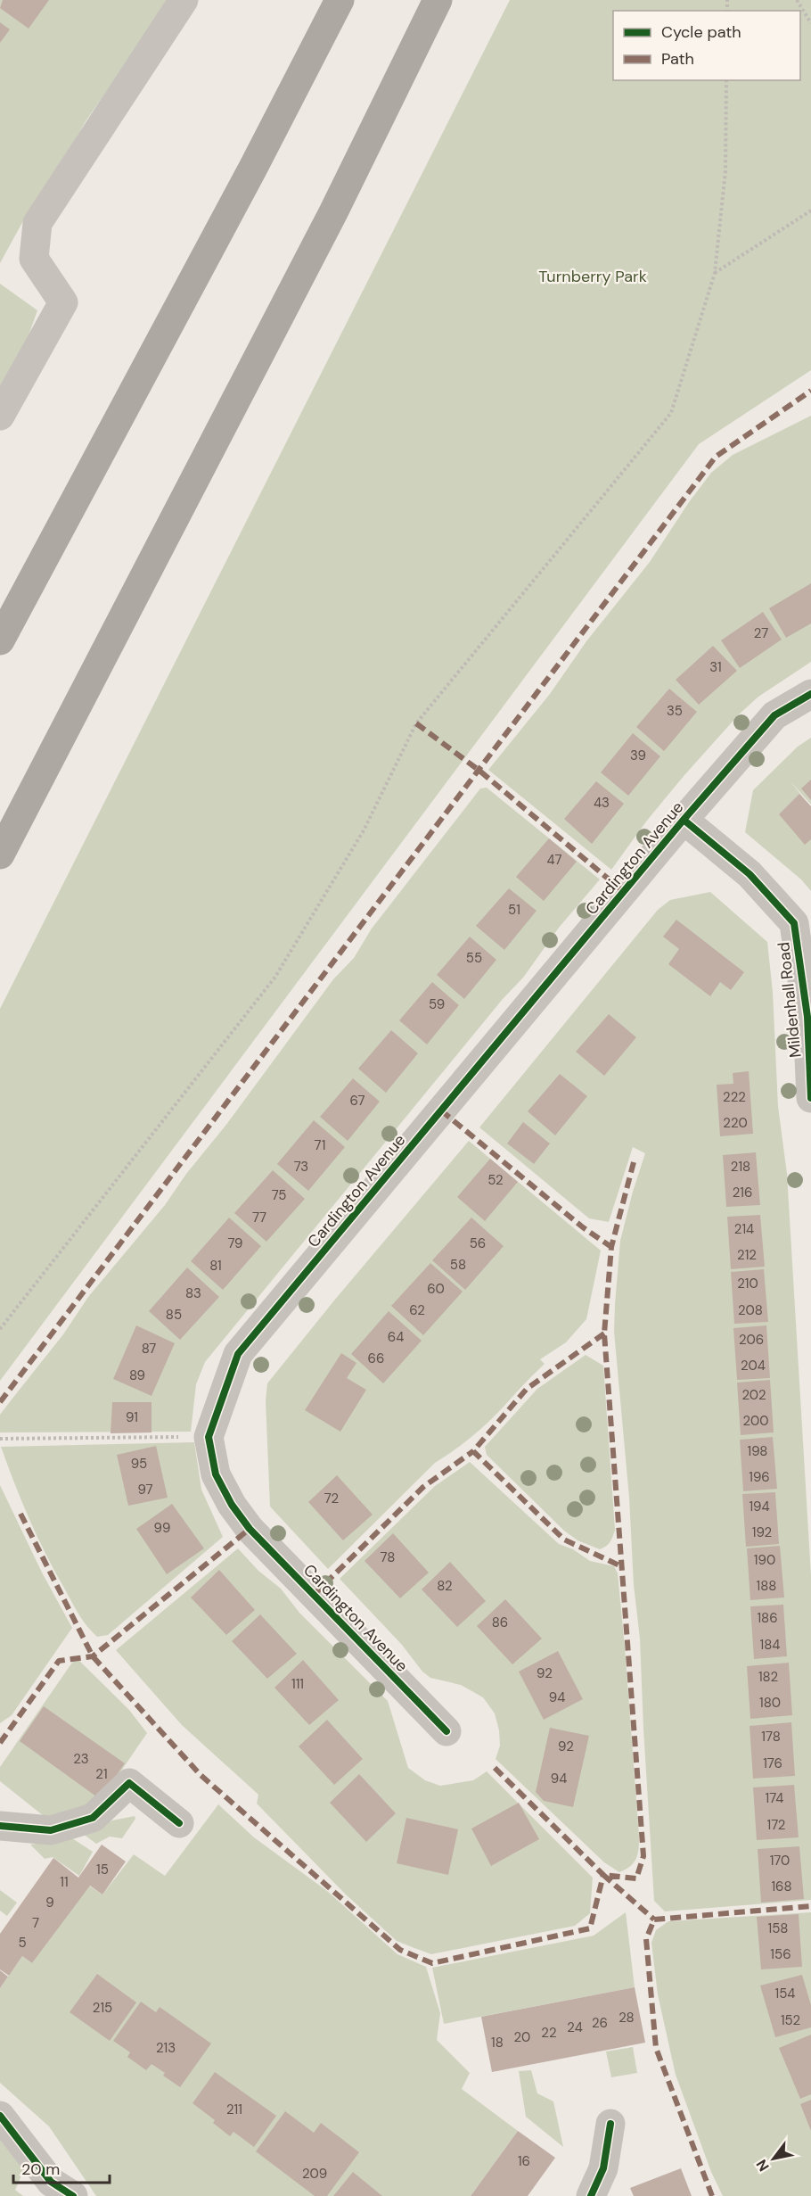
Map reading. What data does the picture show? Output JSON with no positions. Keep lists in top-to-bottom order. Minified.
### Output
{"streets":{"street":["Cardington Avenue","Mildenhall Road"]},"crossings":[["Cardington Avenue","Mildenhall Road"]],"parks":["Turnberry Park"],"house_numbers":["27","31","35","39","43","47","51","55","59","222","67","220","71","73","218","52","216","75","77","214","79","56","212","58","81","210","60","83","62","208","85","64","206","87","66","204","89","202","91","200","198","95","196","97","72","194","99","192","78","190","82","188","186","86","184","92","182","111","94","180","178","92","23","176","21","94","174","172","170","15","11","168","9","7","158","5","156","154","215","28","152","26","24","22","20","18","213","211","16","209"],"legend":["Cycle path","Path"],"scale_bar":"20 m","north":"bottom left"}
